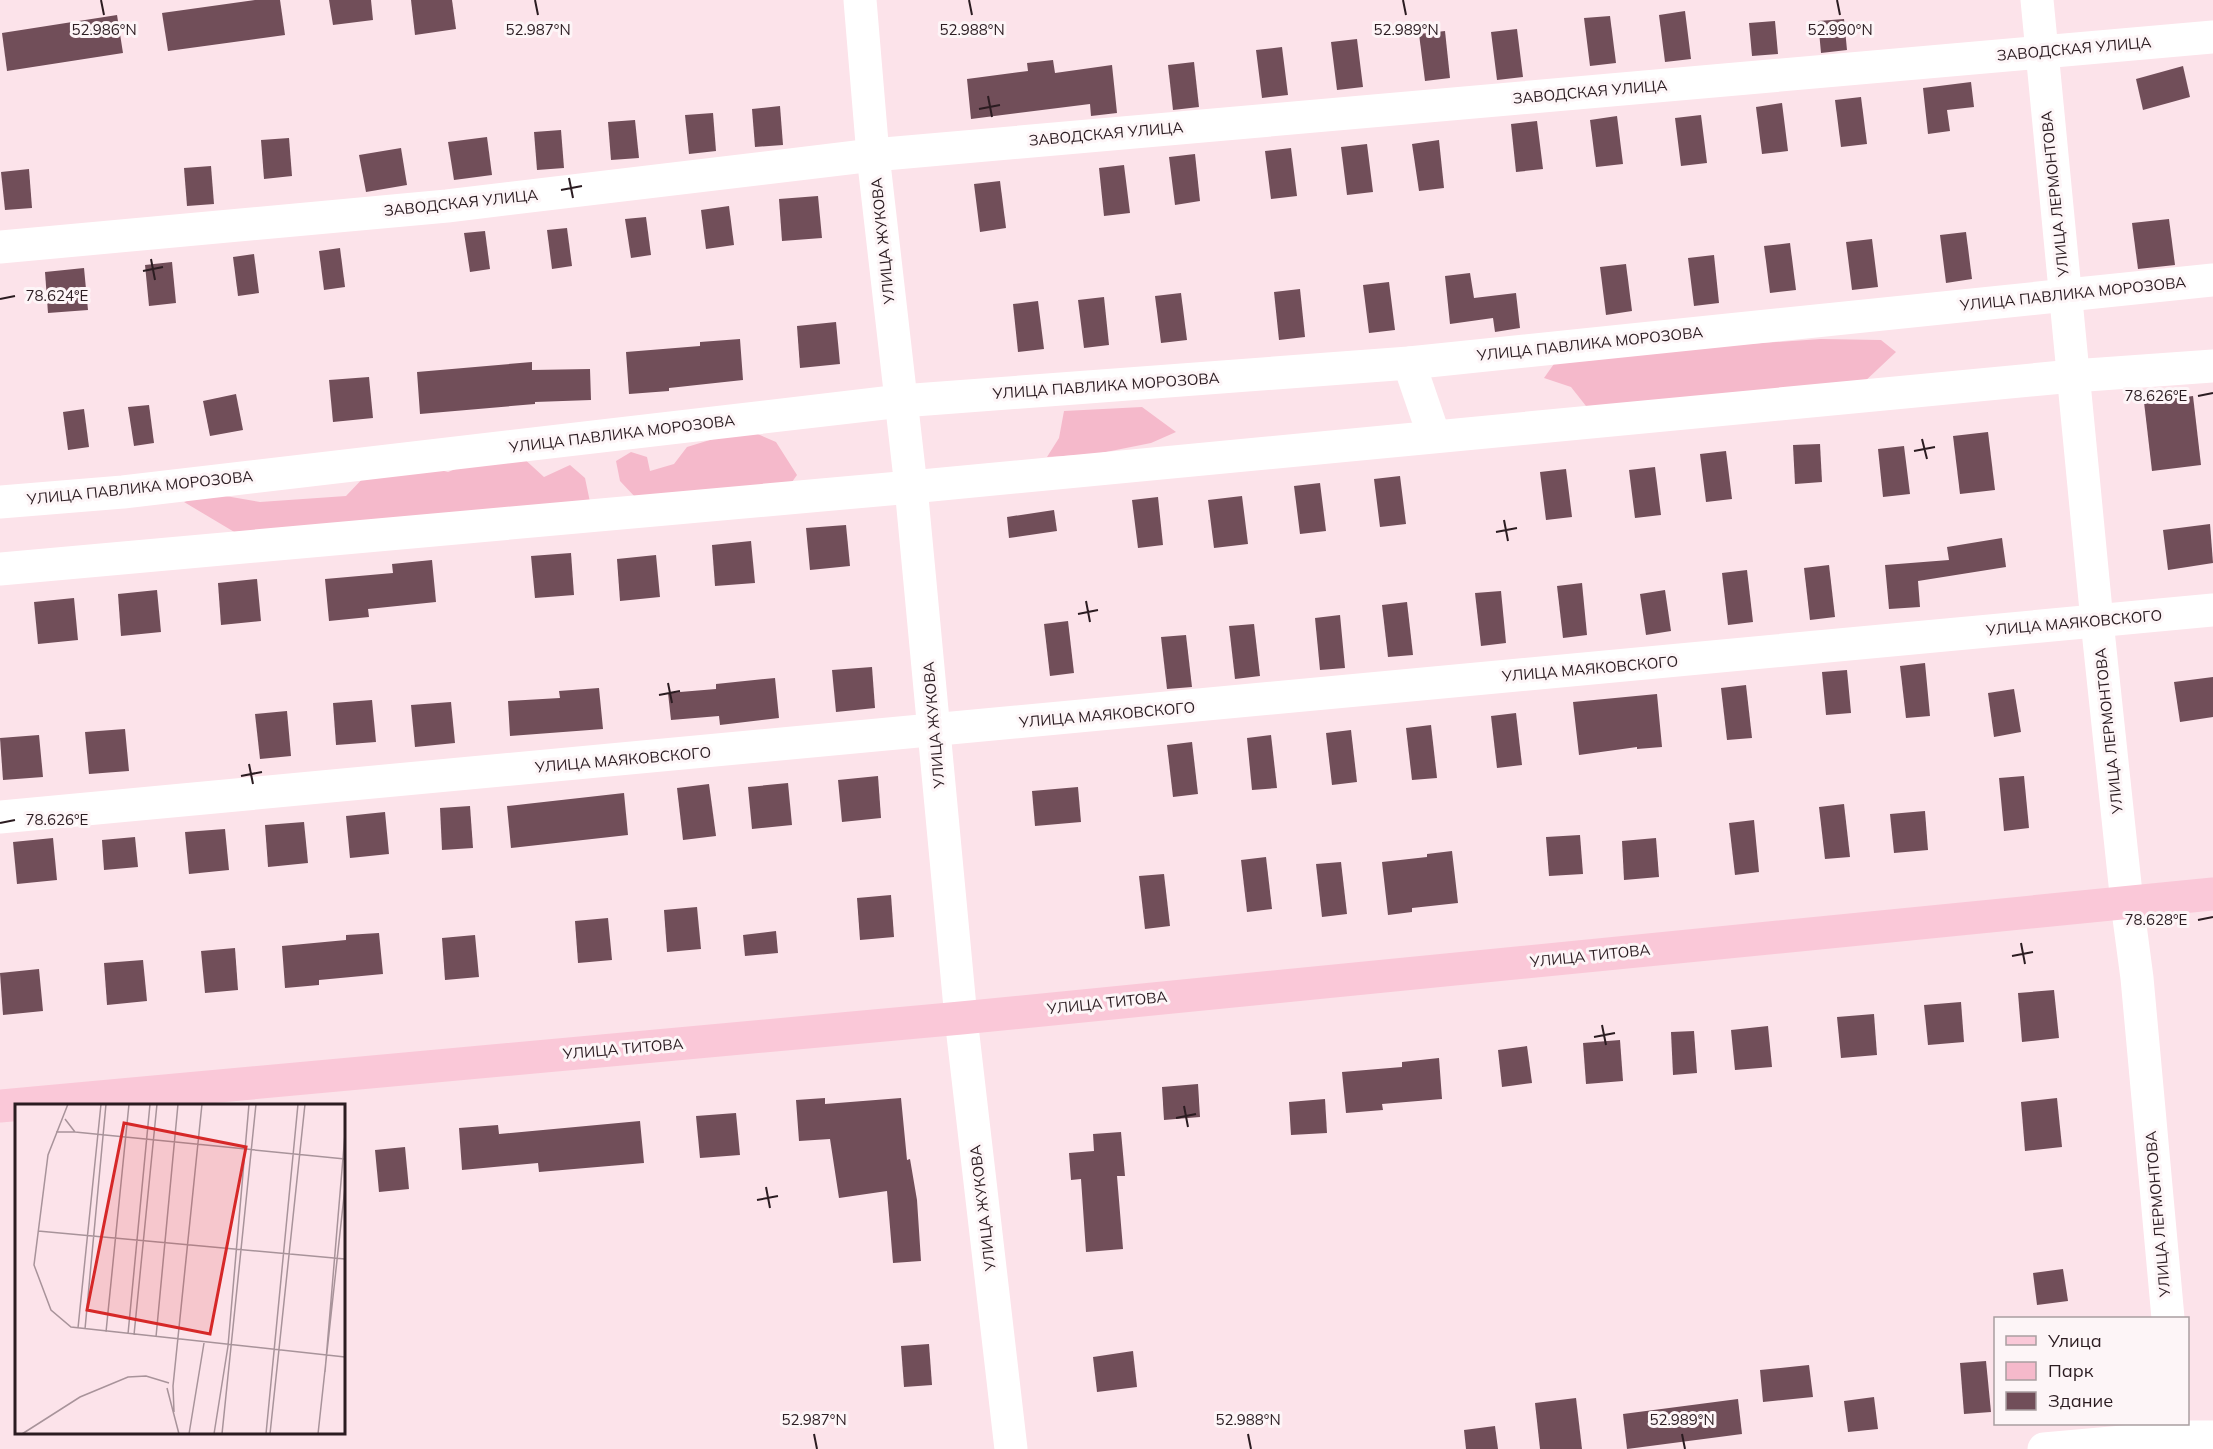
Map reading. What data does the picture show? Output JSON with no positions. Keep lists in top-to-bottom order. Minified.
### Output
{"streets":{"main road":["УЛИЦА ТИТОВА"],"street":["ЗАВОДСКАЯ УЛИЦА","УЛИЦА ЛЕРМОНТОВА","УЛИЦА ЖУКОВА","УЛИЦА ПАВЛИКА МОРОЗОВА","УЛИЦА МАЯКОВСКОГО"]},"crossings":[["ЗАВОДСКАЯ УЛИЦА","УЛИЦА ЛЕРМОНТОВА"],["ЗАВОДСКАЯ УЛИЦА","УЛИЦА ЖУКОВА"],["УЛИЦА ЛЕРМОНТОВА","УЛИЦА ПАВЛИКА МОРОЗОВА"],["УЛИЦА ЛЕРМОНТОВА","УЛИЦА МАЯКОВСКОГО"],["УЛИЦА ЛЕРМОНТОВА","УЛИЦА ТИТОВА"],["УЛИЦА ЖУКОВА","УЛИЦА ПАВЛИКА МОРОЗОВА"],["УЛИЦА ЖУКОВА","УЛИЦА МАЯКОВСКОГО"],["УЛИЦА ЖУКОВА","УЛИЦА ТИТОВА"]],"legend":["Улица","Парк","Здание"],"coordinates":["52.986°N","52.987°N","52.988°N","52.989°N","52.990°N","78.624°E","78.626°E","78.628°E"]}
